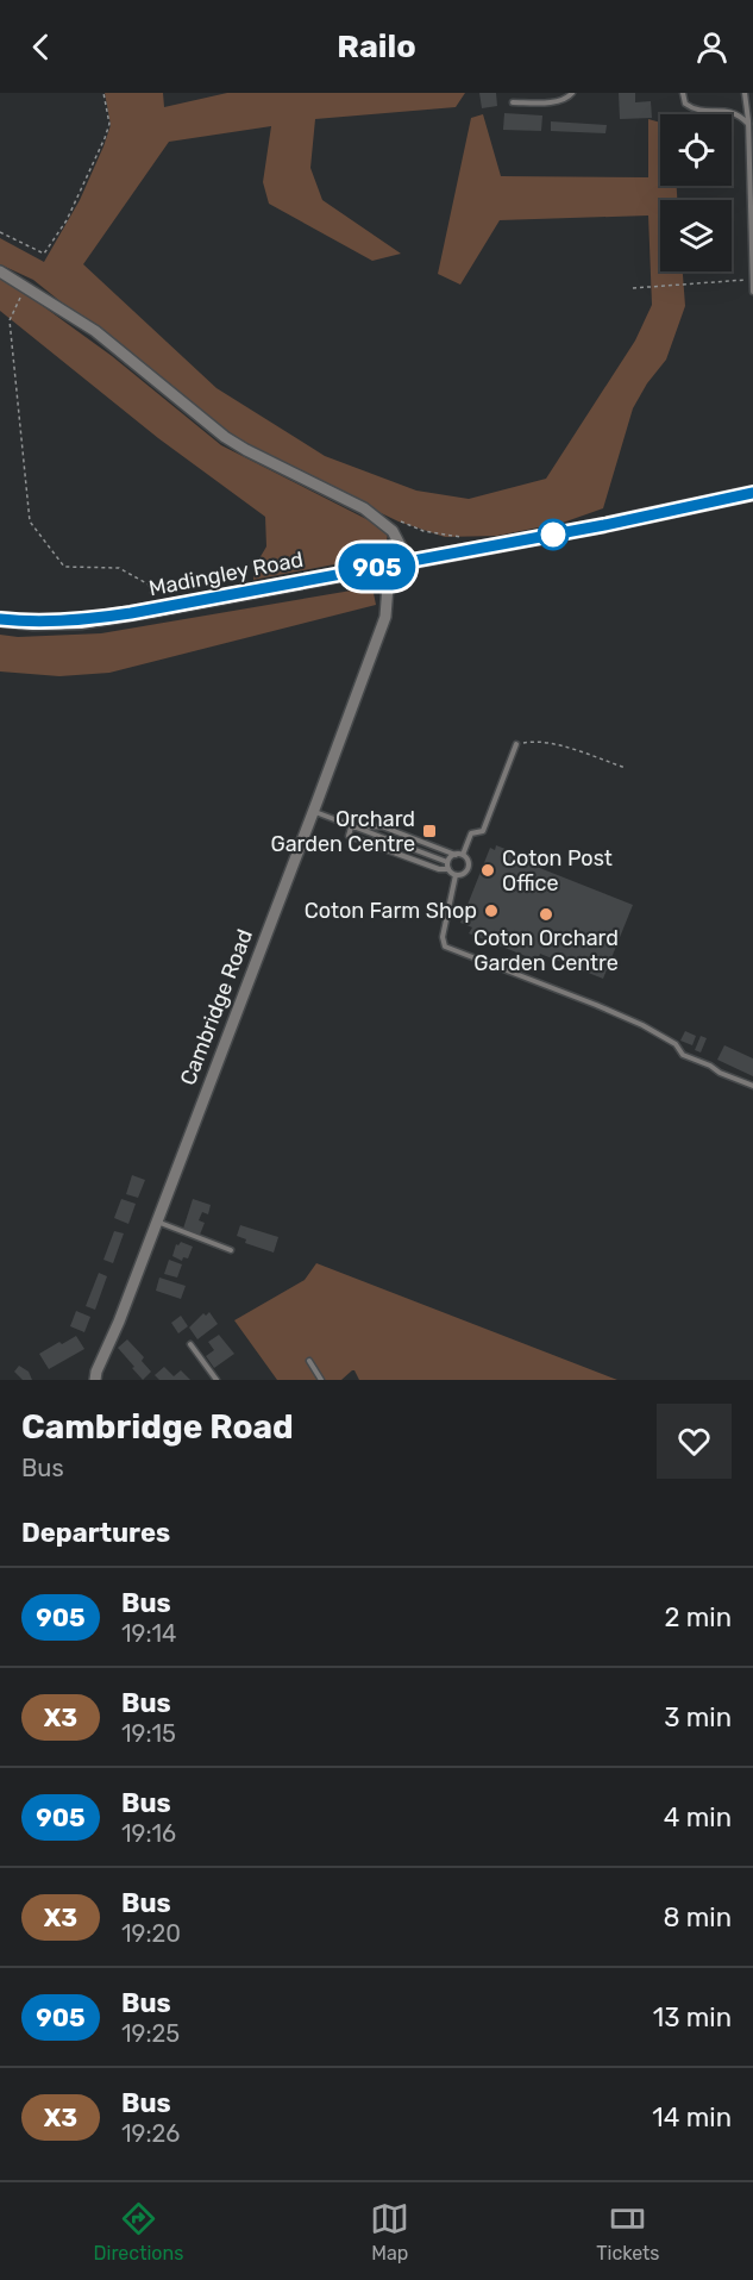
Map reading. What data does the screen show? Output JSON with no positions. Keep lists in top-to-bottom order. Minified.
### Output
{"streets":{"highway":["Madingley Road"],"street":["Cambridge Road"]},"crossings":[["Madingley Road","Cambridge Road"]],"places":{"transit":["Orchard Garden Centre"],"other":["Coton Post Office","Coton Farm Shop","Coton Orchard Garden Centre"]},"lines":["bus line 905"],"page":{"header":"Railo","on_map":"905","heading":[["Cambridge Road","Bus"],"Departures"],"list":[{"mark":"905","name":"Bus","note":"19:14","value":"2 min"},{"mark":"X3","name":"Bus","note":"19:15","value":"3 min"},{"mark":"905","name":"Bus","note":"19:16","value":"4 min"},{"mark":"X3","name":"Bus","note":"19:20","value":"8 min"},{"mark":"905","name":"Bus","note":"19:25","value":"13 min"},{"mark":"X3","name":"Bus","note":"19:26","value":"14 min"}],"tabs":["Directions","Map","Tickets"]}}
